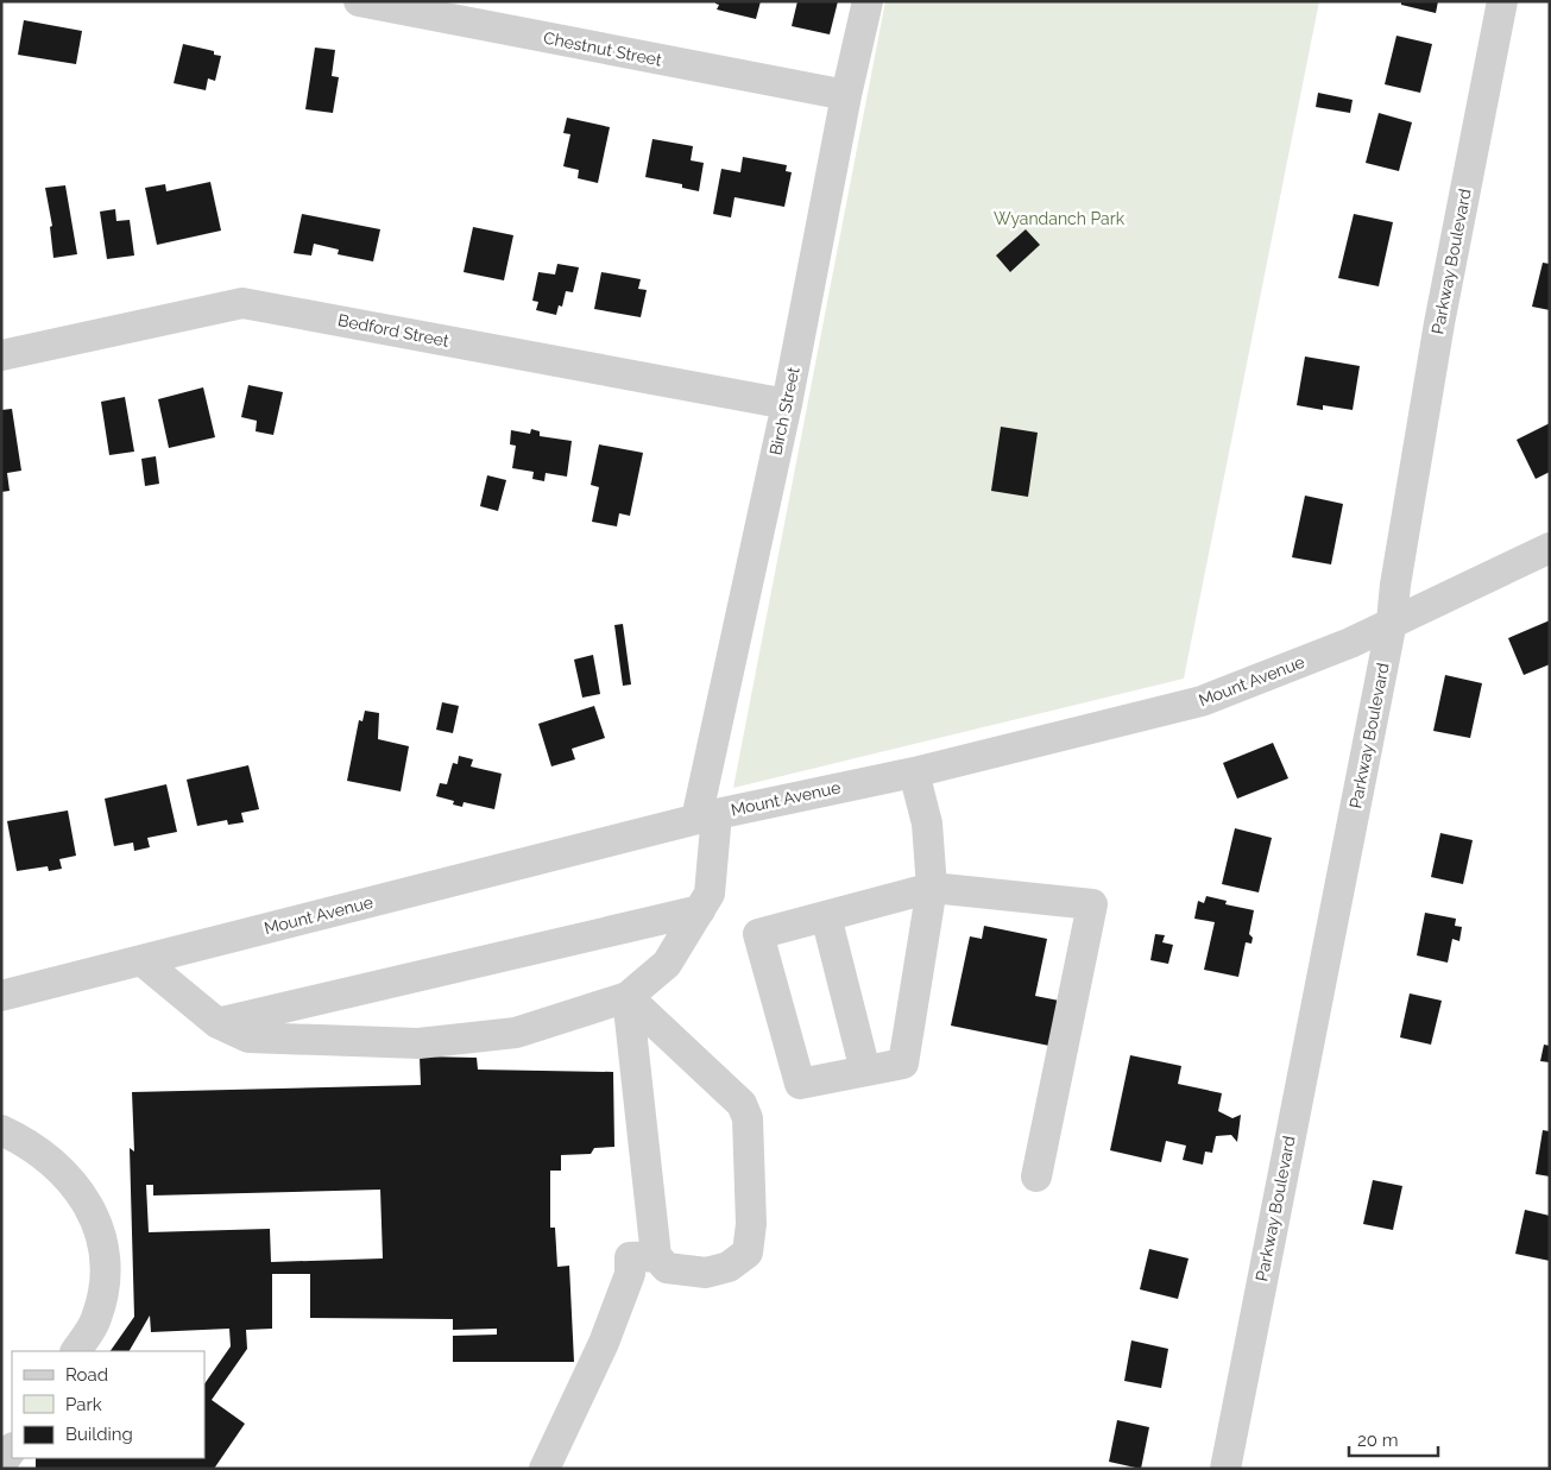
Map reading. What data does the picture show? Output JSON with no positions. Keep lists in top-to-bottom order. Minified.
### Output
{"streets":{"street":["Chestnut Street","Parkway Boulevard","Bedford Street","Birch Street","Mount Avenue"]},"crossings":[["Chestnut Street","Birch Street"],["Parkway Boulevard","Mount Avenue"],["Bedford Street","Birch Street"],["Birch Street","Mount Avenue"]],"parks":["Wyandanch Park"],"legend":["Road","Park","Building"],"scale_bar":"20 m"}
